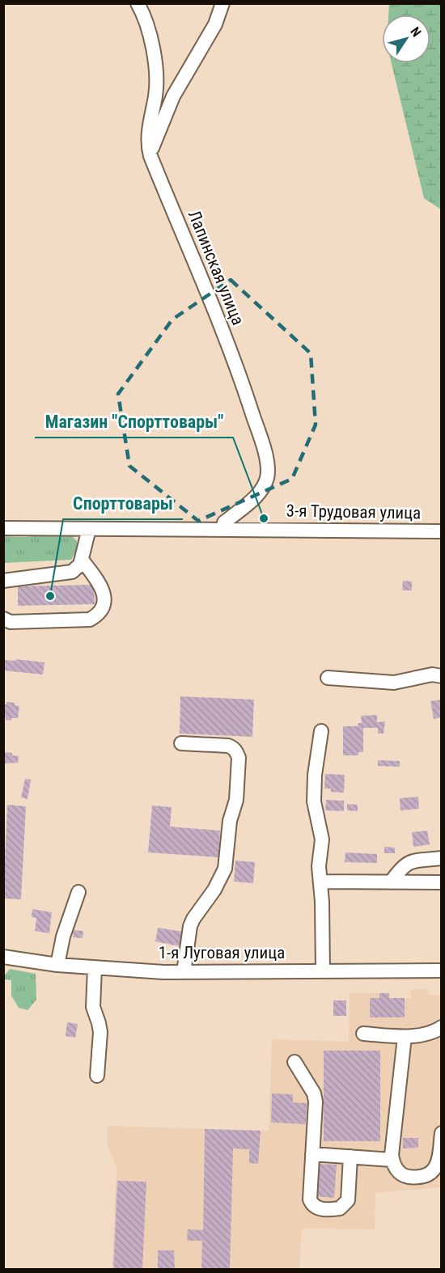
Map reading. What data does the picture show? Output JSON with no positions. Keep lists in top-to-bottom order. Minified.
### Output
{"streets":{"street":["Лапинская улица","3-я Трудовая улица","1-я Луговая улица"]},"crossings":[["Лапинская улица","3-я Трудовая улица"]],"places":["Магазин \"Спорттовары\"","Спорттовары"],"north":"top right"}
